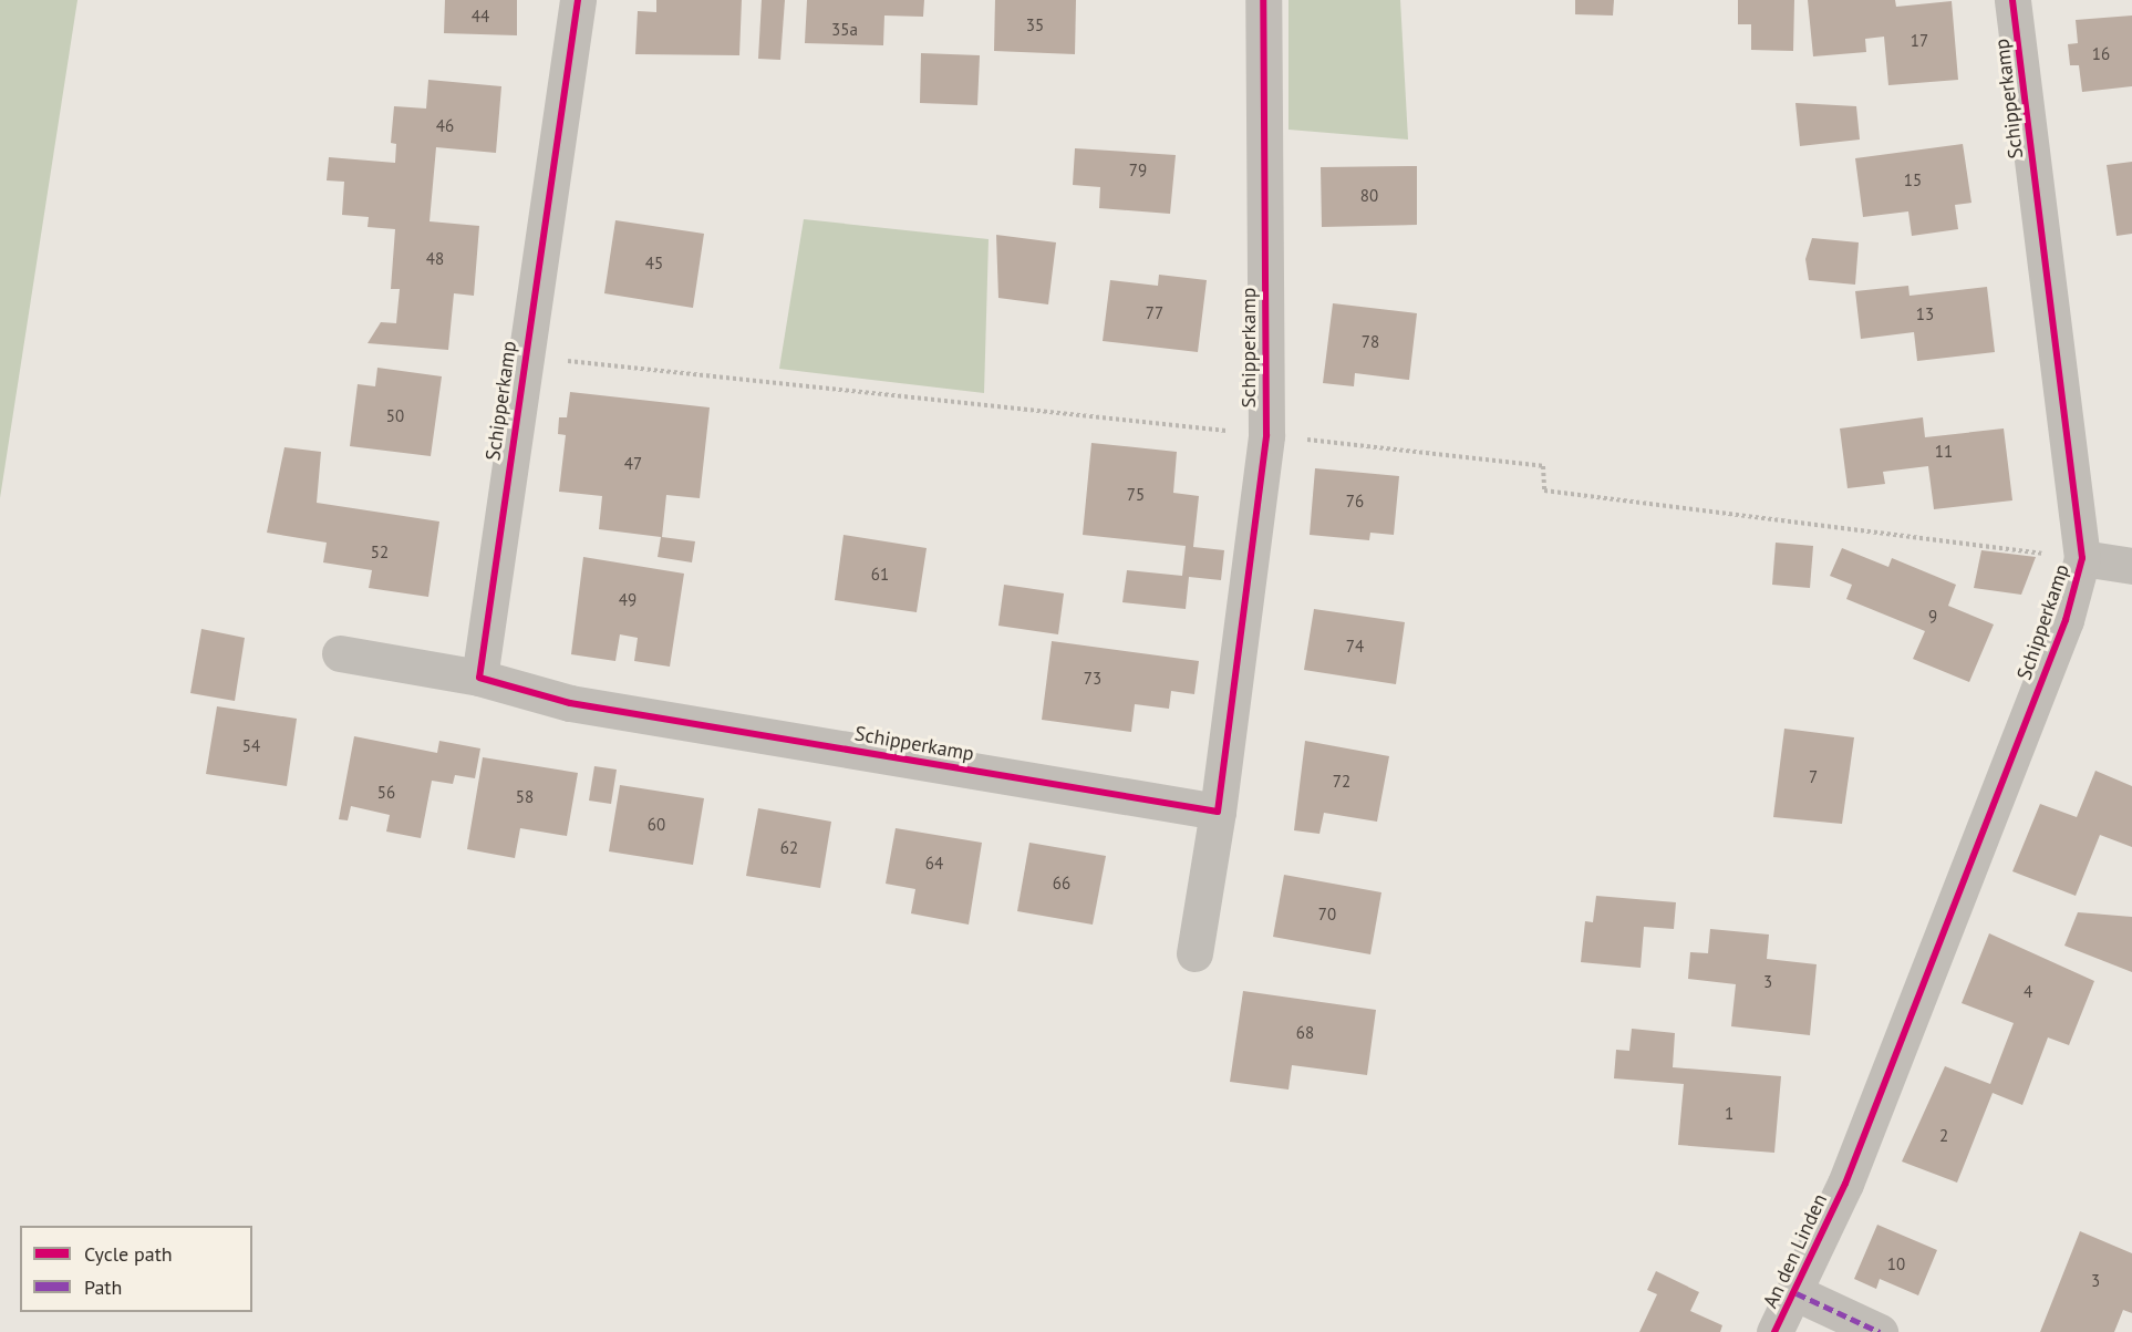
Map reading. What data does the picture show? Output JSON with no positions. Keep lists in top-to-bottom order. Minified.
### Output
{"streets":{"street":["Schipperkamp","An den Linden"]},"crossings":[["Schipperkamp","An den Linden"]],"house_numbers":["44","35","35a","17","16","46","79","15","80","48","45","77","13","78","50","11","47","75","76","52","61","49","9","74","73","54","7","72","56","58","60","62","64","66","70","3","4","68","1","2","10","3"],"legend":["Cycle path","Path"]}
